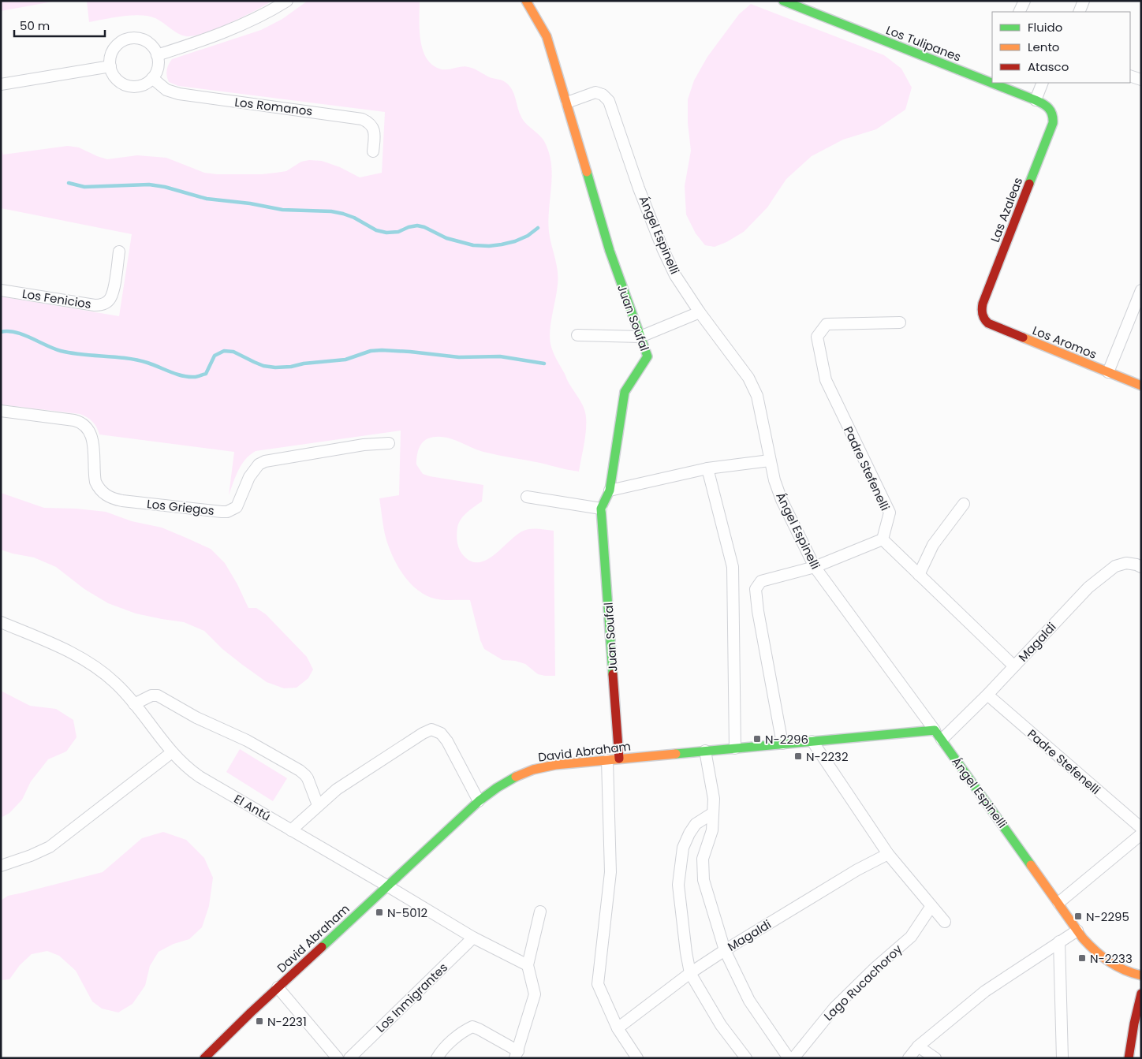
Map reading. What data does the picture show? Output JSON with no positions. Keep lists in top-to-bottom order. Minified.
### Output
{"streets":{"street":["Los Tulipanes","Los Romanos","Las Azaleas","Ángel Espinelli","Los Fenicios","Juan Soufal","Los Aromos","Padre Stefenelli","Los Griegos","Magaldi","David Abraham","El Antú","Lago Rucachoroy","Los Inmigrantes"]},"crossings":[["Los Tulipanes","Las Azaleas"],["Las Azaleas","Los Aromos"],["Ángel Espinelli","Juan Soufal"],["Ángel Espinelli","Magaldi"],["Ángel Espinelli","David Abraham"],["Juan Soufal","David Abraham"],["Padre Stefenelli","Magaldi"],["David Abraham","El Antú"],["El Antú","Los Inmigrantes"]],"places":{"transit":["N-2296","N-2232","N-5012","N-2295","N-2233","N-2231"]},"legend":["Fluido","Lento","Atasco"],"scale_bar":"50 m"}
